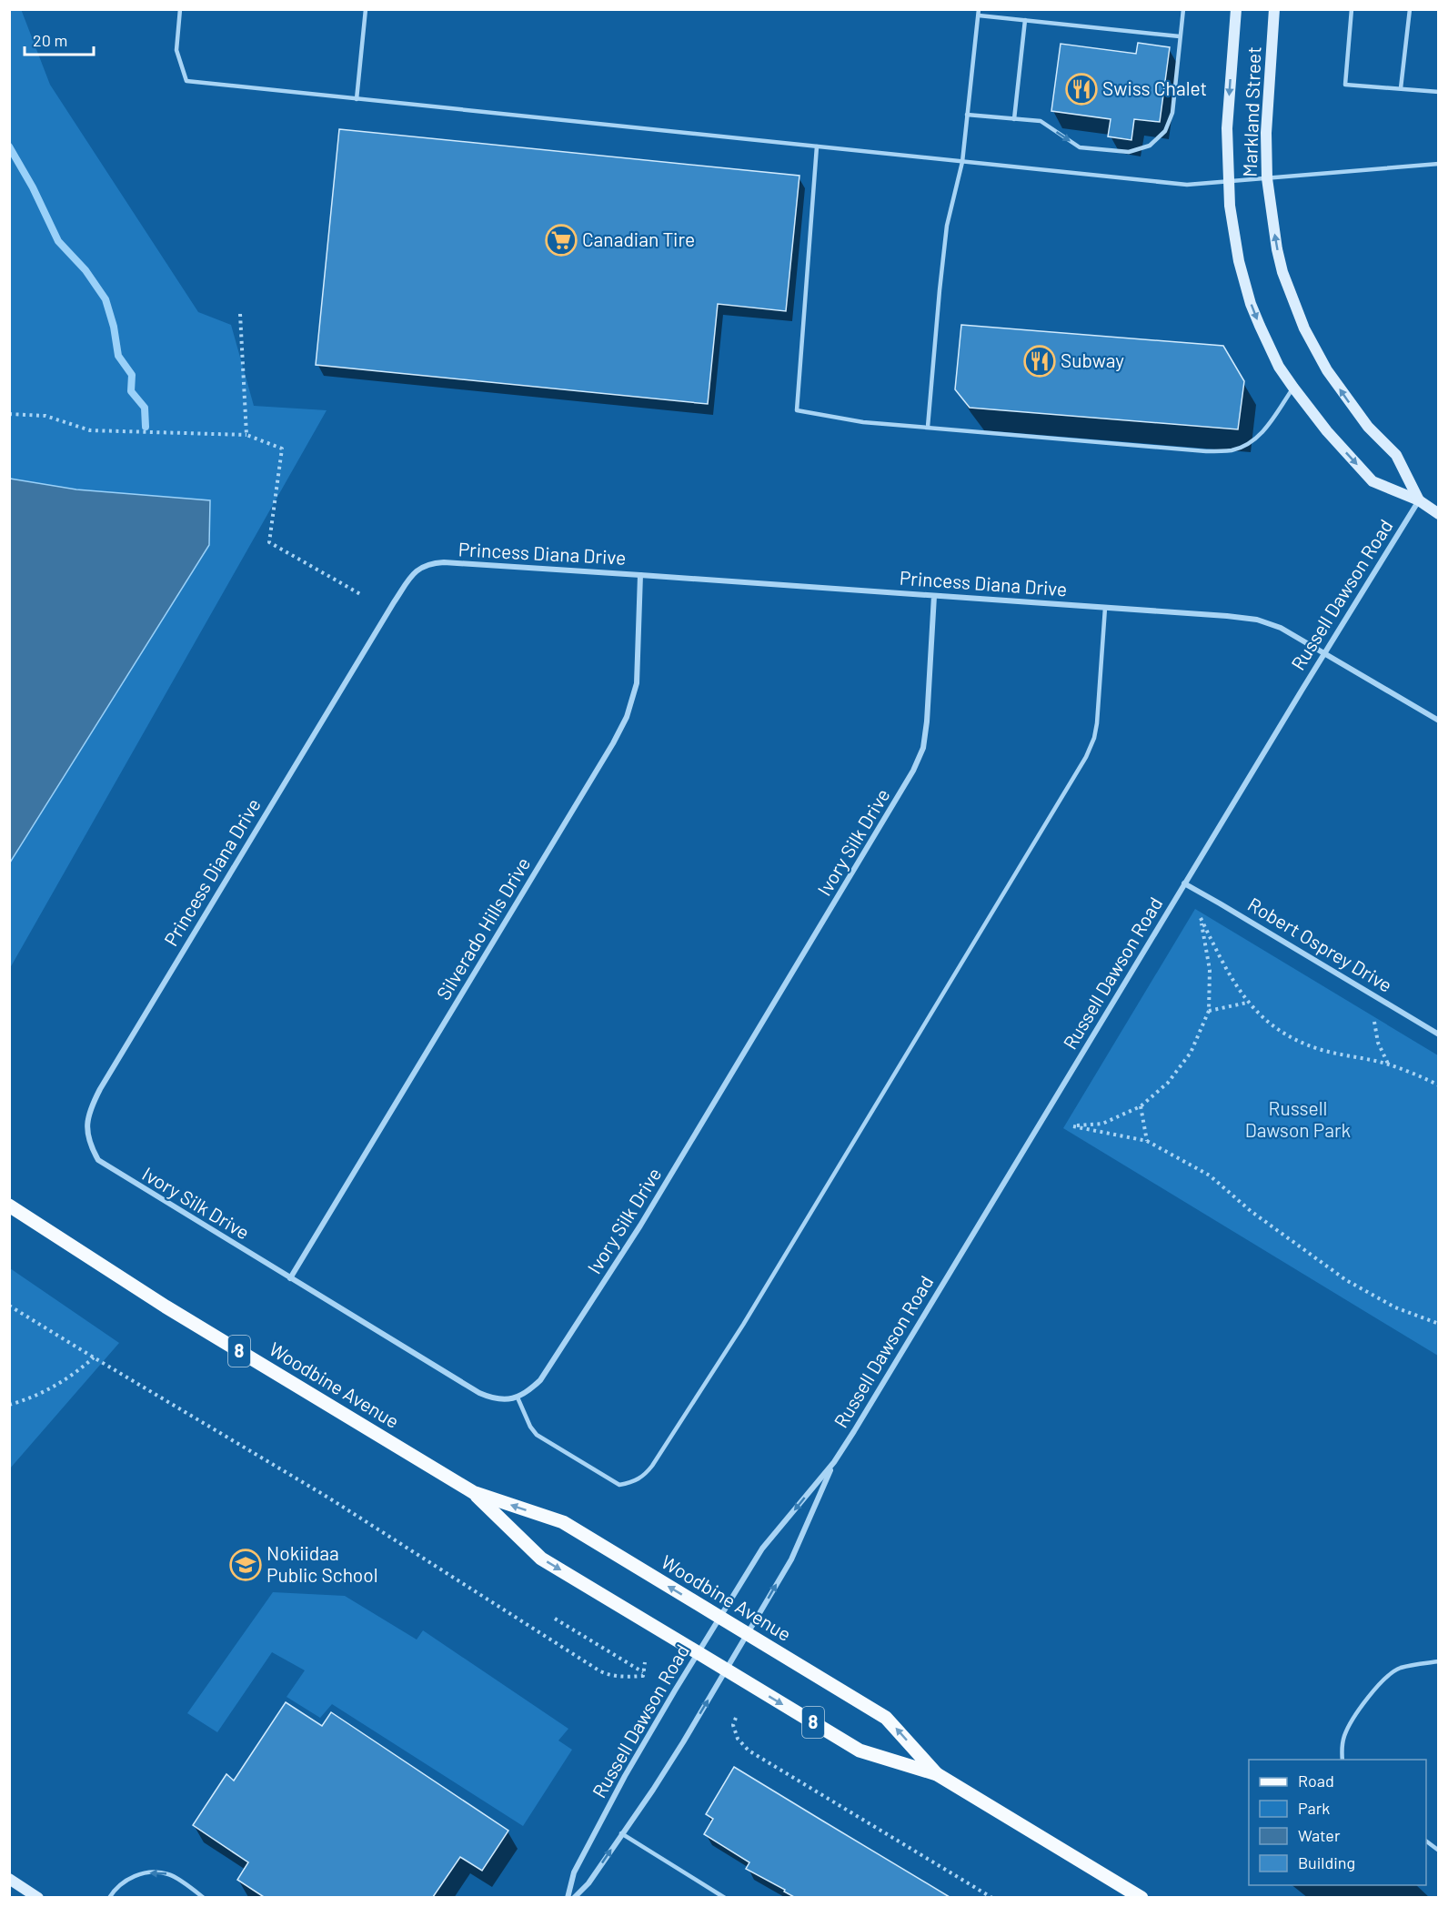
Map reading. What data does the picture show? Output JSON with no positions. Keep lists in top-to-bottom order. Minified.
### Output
{"streets":{"main road":["8","Woodbine Avenue"],"street":["Markland Street","Princess Diana Drive","Russell Dawson Road","Ivory Silk Drive","Silverado Hills Drive","Robert Osprey Drive"]},"crossings":[["Markland Street","Russell Dawson Road"],["Princess Diana Drive","Russell Dawson Road"],["Princess Diana Drive","Ivory Silk Drive"],["Princess Diana Drive","Silverado Hills Drive"],["Russell Dawson Road","Robert Osprey Drive"],["Russell Dawson Road","Woodbine Avenue"],["Ivory Silk Drive","Silverado Hills Drive"]],"parks":["Russell Dawson Park"],"places":{"restaurant":["Swiss Chalet","Subway"],"supermarket":["Canadian Tire"],"school or university":["Nokiidaa Public School"]},"legend":["Road","Park","Water","Building"],"scale_bar":"20 m"}
